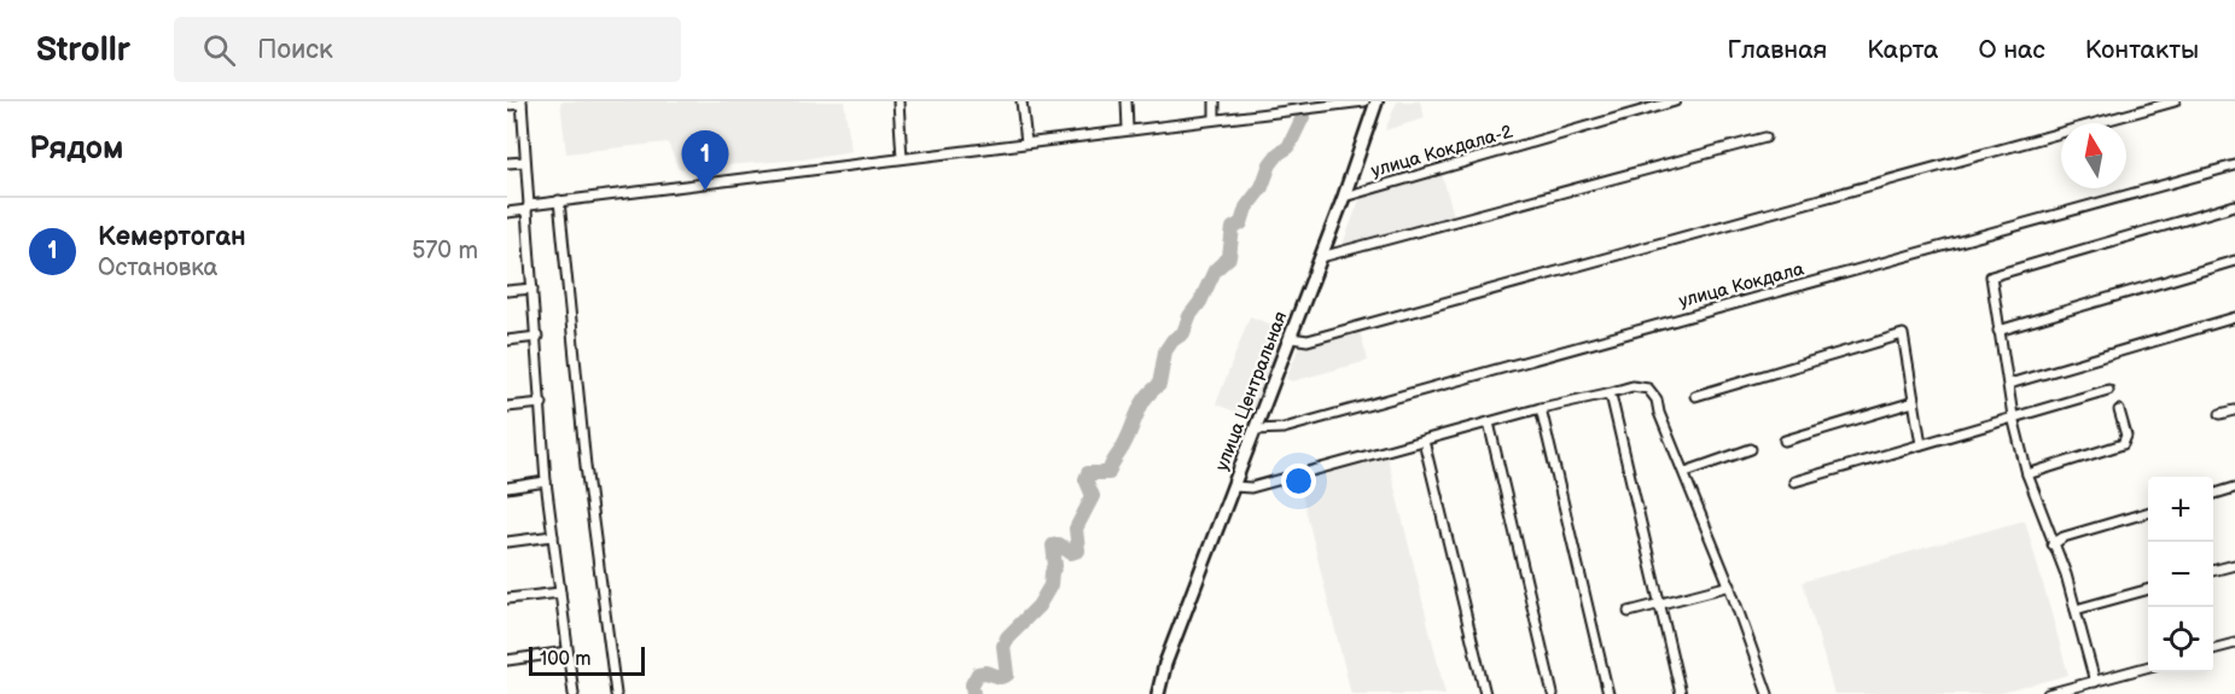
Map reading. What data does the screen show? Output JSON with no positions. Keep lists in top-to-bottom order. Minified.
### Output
{"streets":{"main road":["улица Центральная"],"street":["улица Кокдала-2","улица Кокдала"]},"crossings":[["улица Кокдала-2","улица Центральная"],["улица Кокдала","улица Центральная"]],"scale_bar":"100 m","north":"top","page":{"header":"Strollr","search":"Поиск","nav":["Главная","Карта","О нас","Контакты"],"heading":"Рядом","pins":"1","list":[{"mark":"1","name":"Кемертоган","note":"Остановка","value":"570 m"}],"map_buttons":["+","−"],"scale":"100 m"}}
